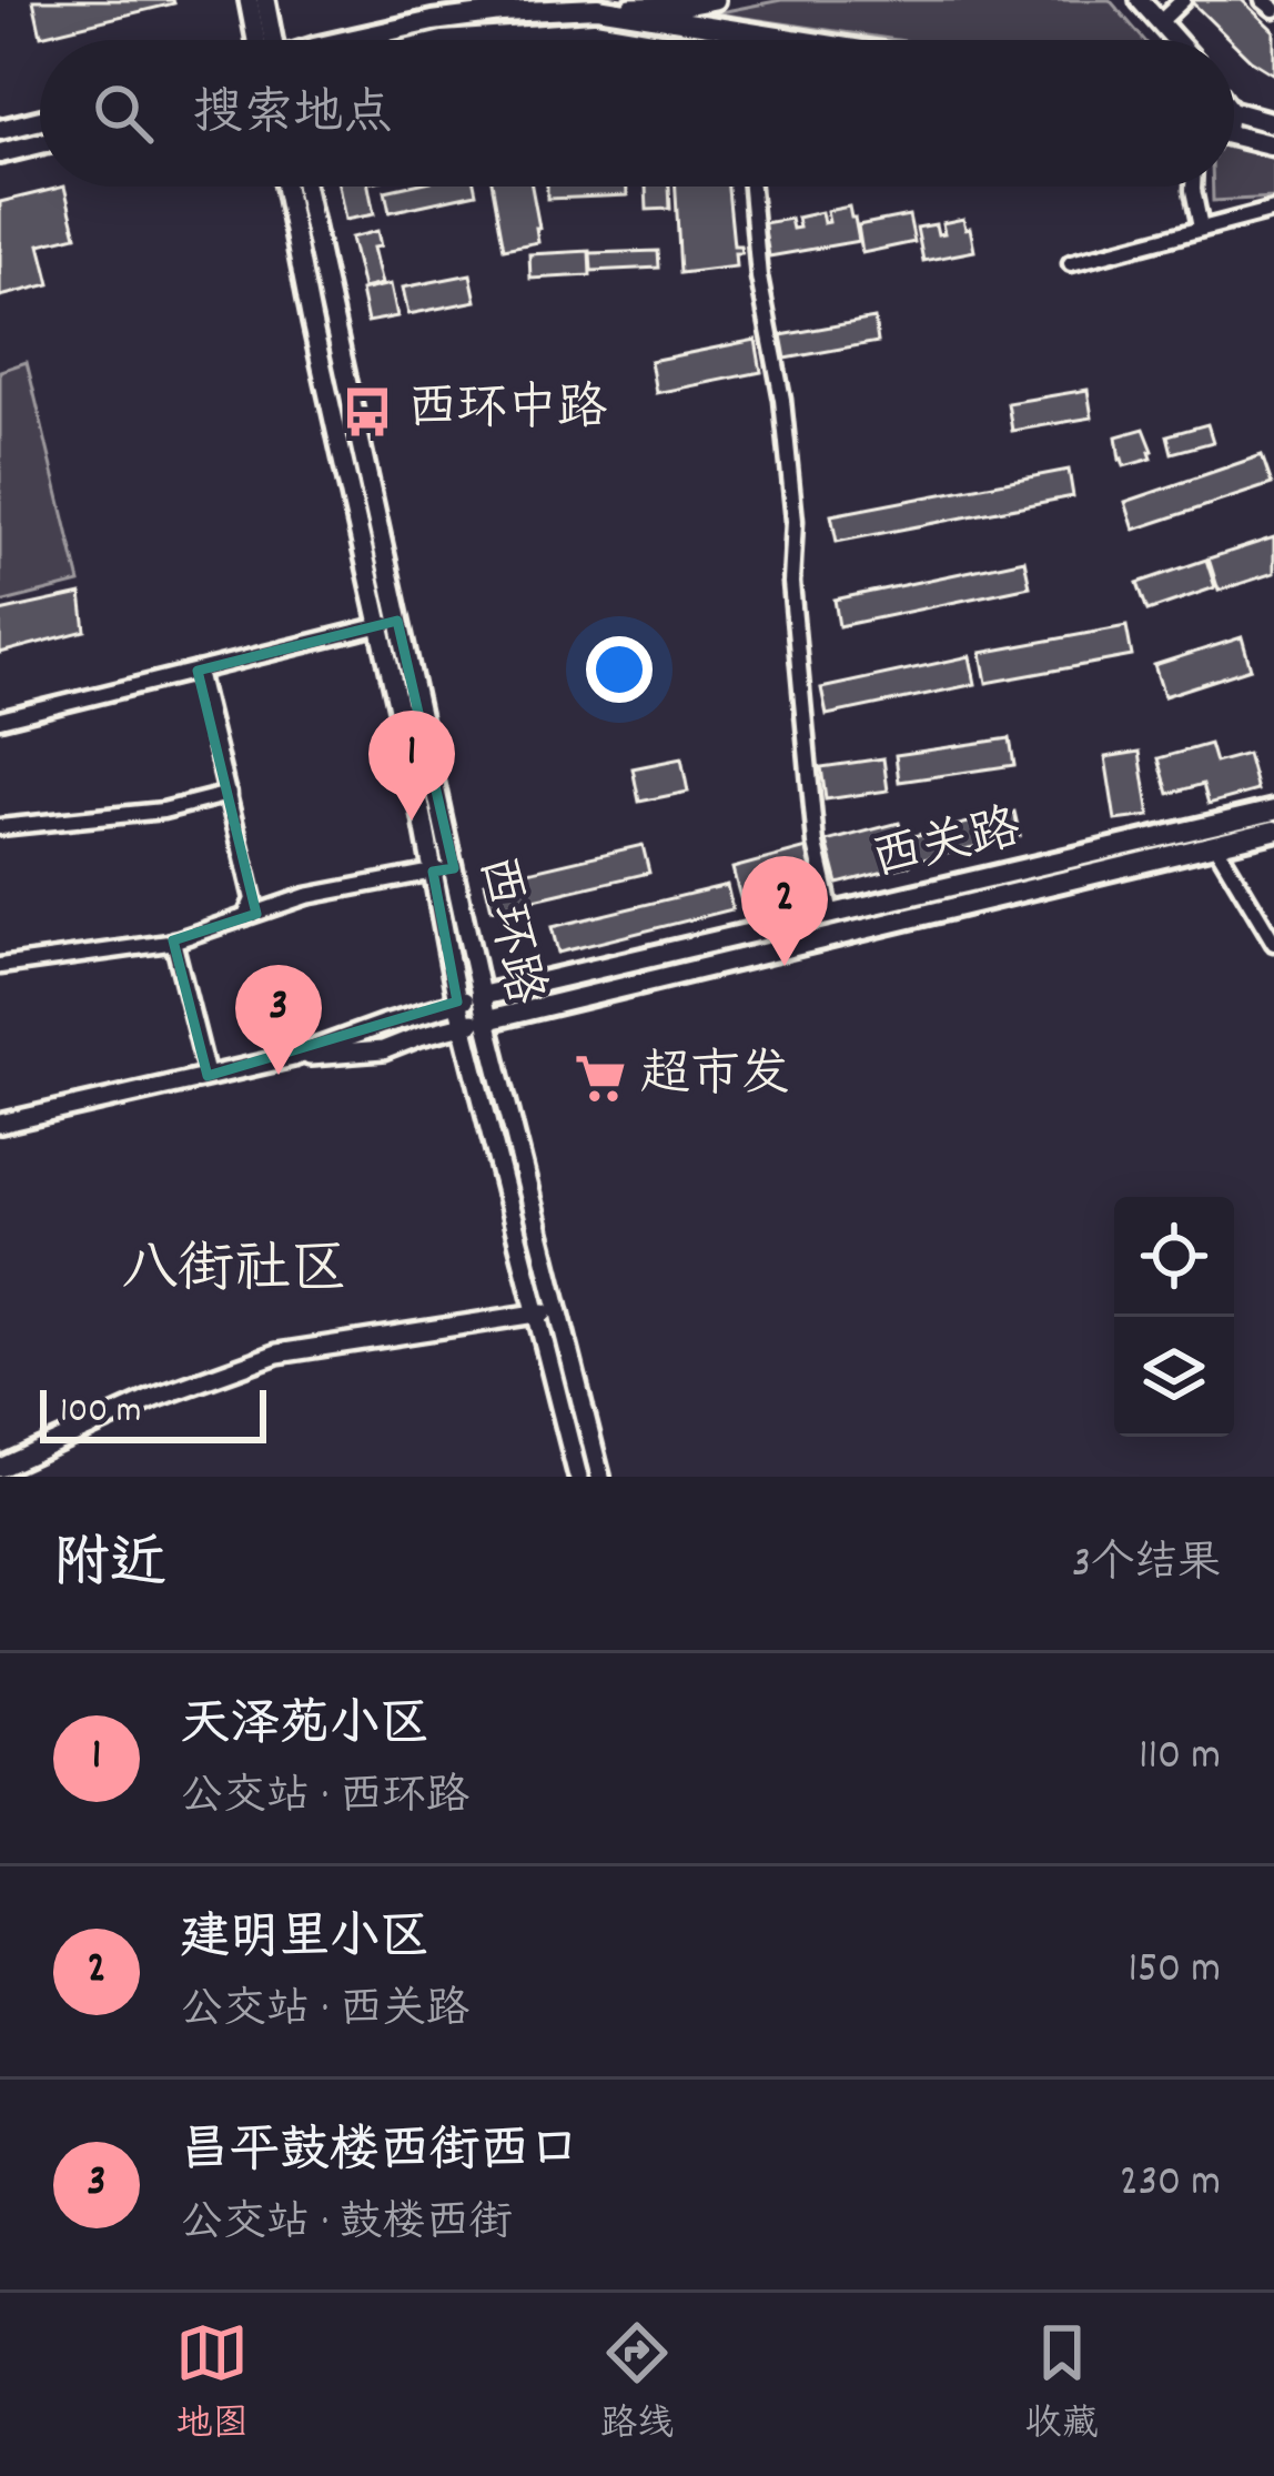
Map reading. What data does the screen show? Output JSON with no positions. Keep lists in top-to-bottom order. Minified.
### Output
{"streets":{"main road":["西关路"],"street":["西环路"]},"crossings":[["西关路","西环路"]],"districts":["八街社区"],"places":{"bus stop":["西环中路"],"supermarket":["超市发"]},"scale_bar":"100 m","page":{"search":"搜索地点","pins":["1","2","3"],"scale":"100 m","heading":["附近","3个结果"],"list":[{"mark":"1","name":"天泽苑小区","note":"公交站 · 西环路","value":"110 m"},{"mark":"2","name":"建明里小区","note":"公交站 · 西关路","value":"150 m"},{"mark":"3","name":"昌平鼓楼西街西口","note":"公交站 · 鼓楼西街","value":"230 m"}],"nav":["地图","路线","收藏"]}}
